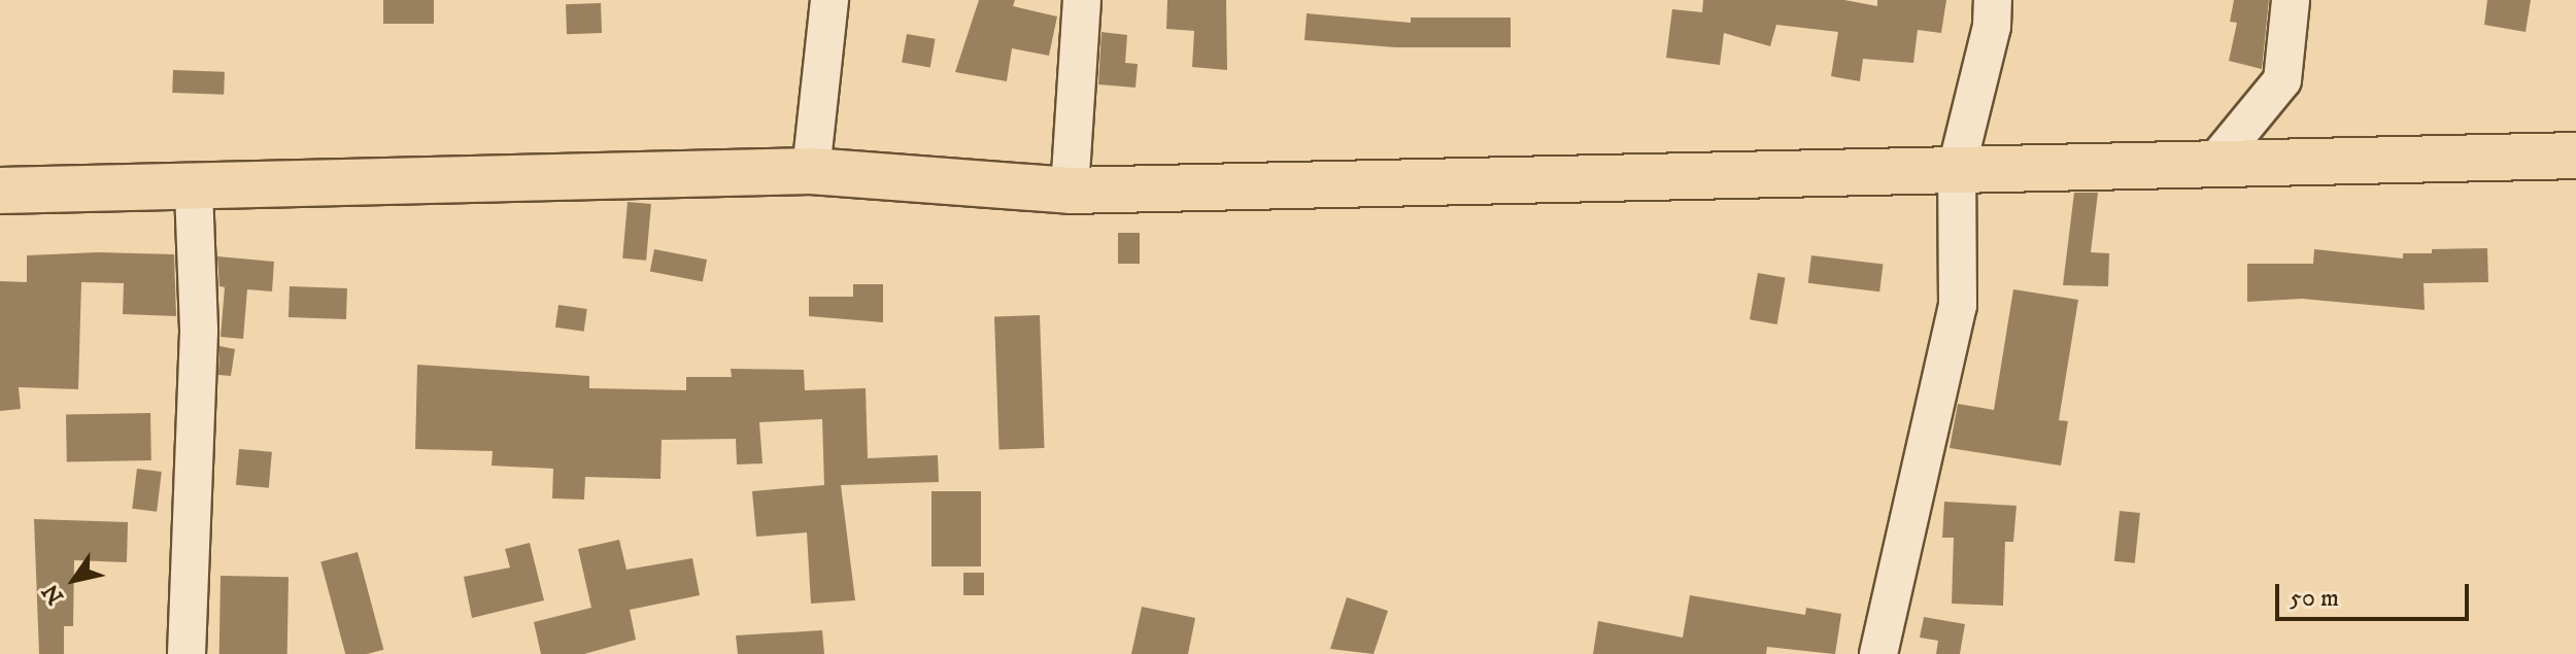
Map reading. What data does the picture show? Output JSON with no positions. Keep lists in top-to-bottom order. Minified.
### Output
{"scale_bar":"50 m","north":"bottom left"}
